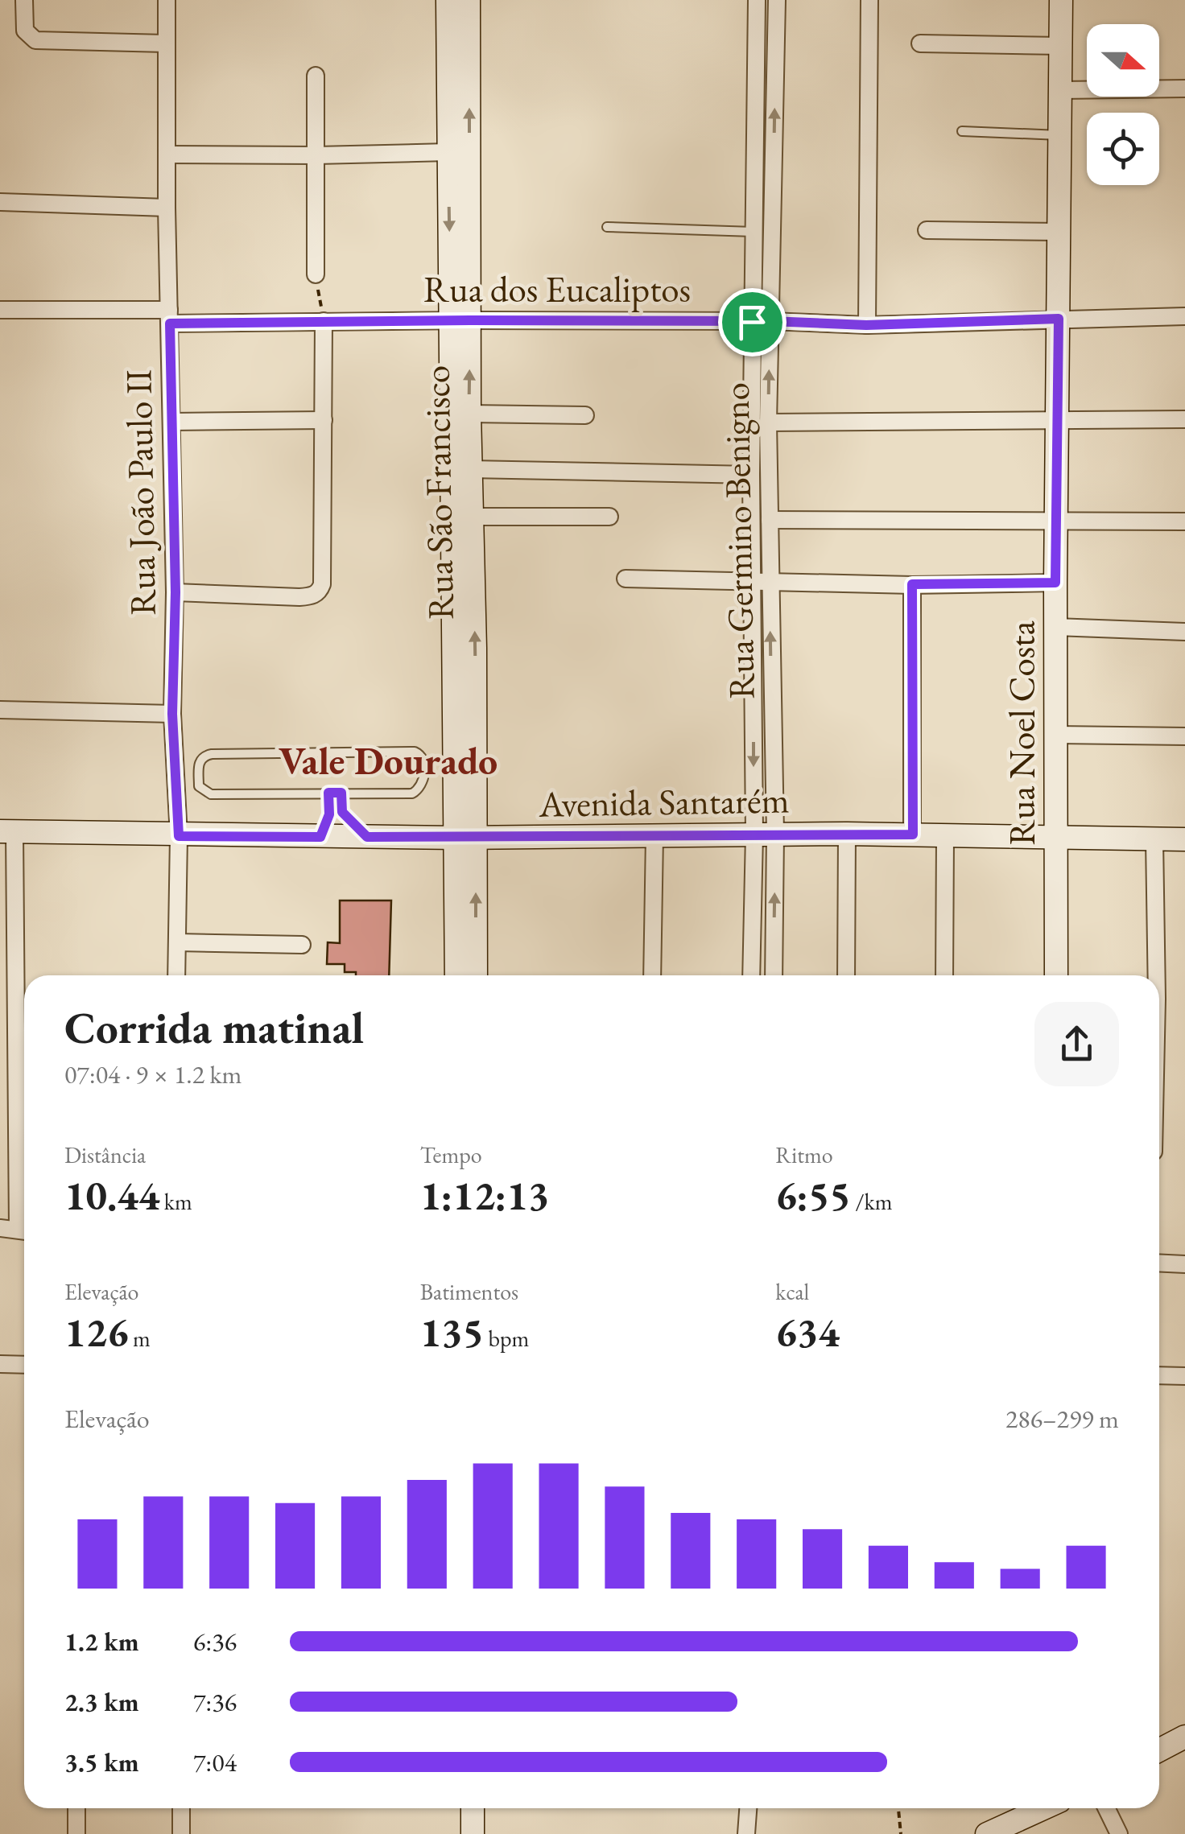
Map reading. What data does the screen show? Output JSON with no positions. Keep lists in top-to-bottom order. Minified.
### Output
{"streets":{"street":["Rua dos Eucaliptos","Rua João Paulo II","Rua São Francisco","Rua Germino Benigno","Rua Noel Costa","Avenida Santarém"]},"crossings":[["Rua dos Eucaliptos","Rua João Paulo II"],["Rua dos Eucaliptos","Rua São Francisco"],["Rua dos Eucaliptos","Rua Germino Benigno"],["Rua dos Eucaliptos","Rua Noel Costa"],["Rua João Paulo II","Avenida Santarém"],["Rua São Francisco","Avenida Santarém"],["Rua Germino Benigno","Avenida Santarém"],["Rua Noel Costa","Avenida Santarém"]],"districts":["Vale Dourado"],"north":"right","page":{"heading":["Corrida matinal","07:04 · 9 × 1.2 km"],"stats":[["Distância","10.44 km"],["Tempo","1:12:13"],["Ritmo","6:55 /km"],["Elevação","126 m"],["Batimentos","135 bpm"],["kcal","634"]],"chart":["Elevação","286–299 m"],"list":[{"name":"1.2 km","note":"6:36"},{"name":"2.3 km","note":"7:36"},{"name":"3.5 km","note":"7:04"}]}}
